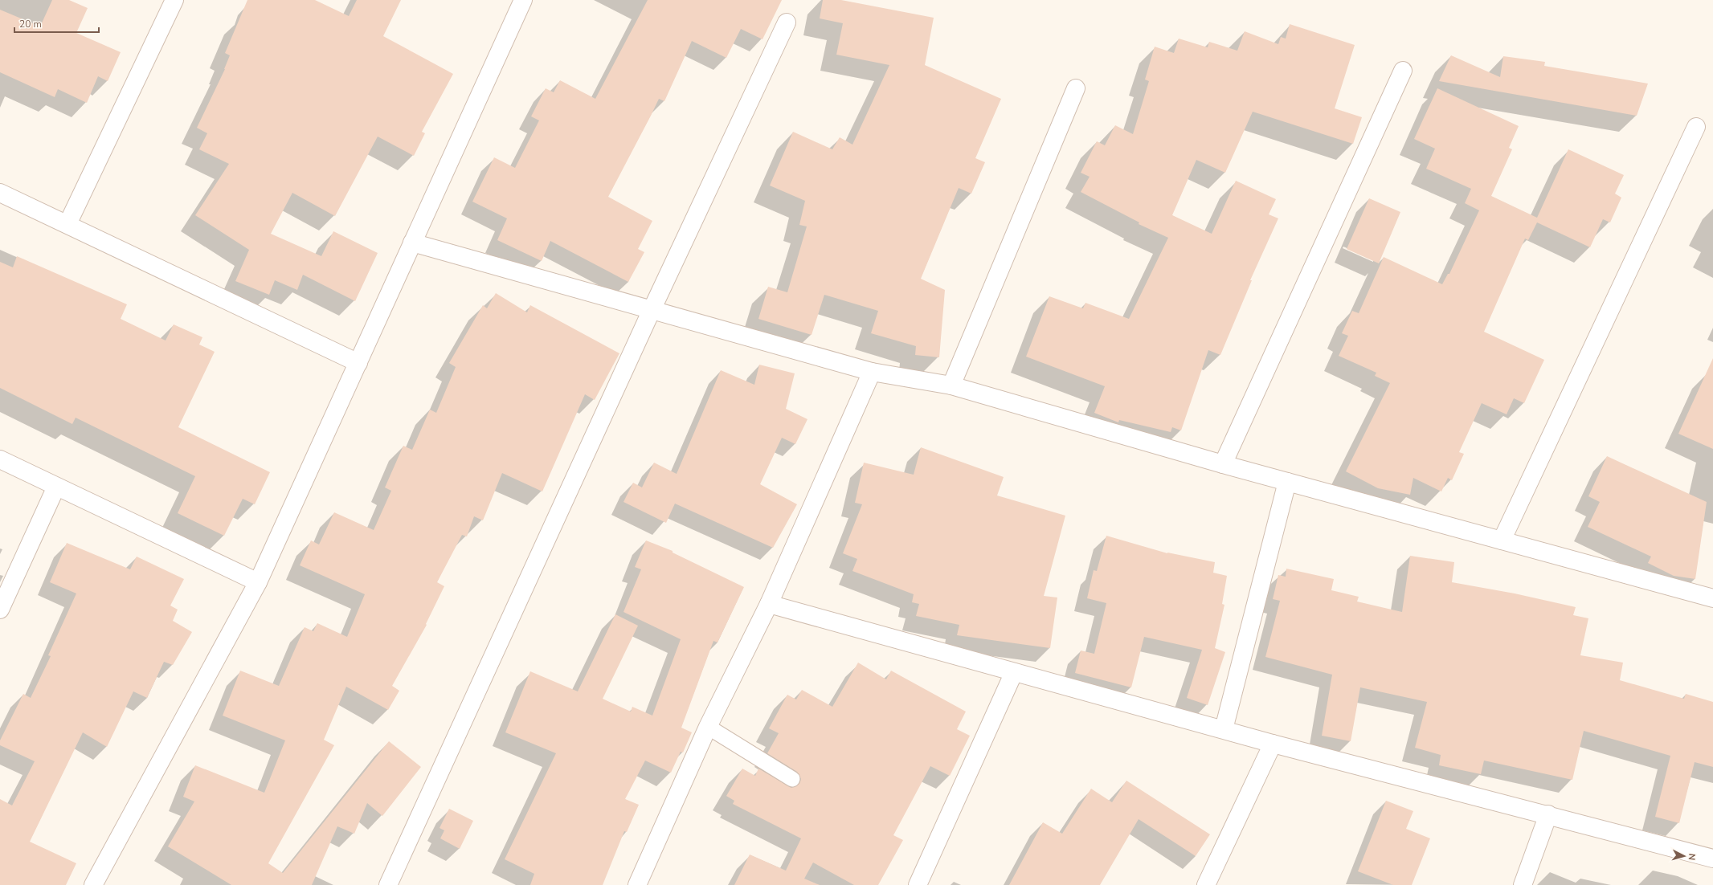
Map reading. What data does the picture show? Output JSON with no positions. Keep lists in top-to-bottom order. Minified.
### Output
{"scale_bar":"20 m","north":"right"}
